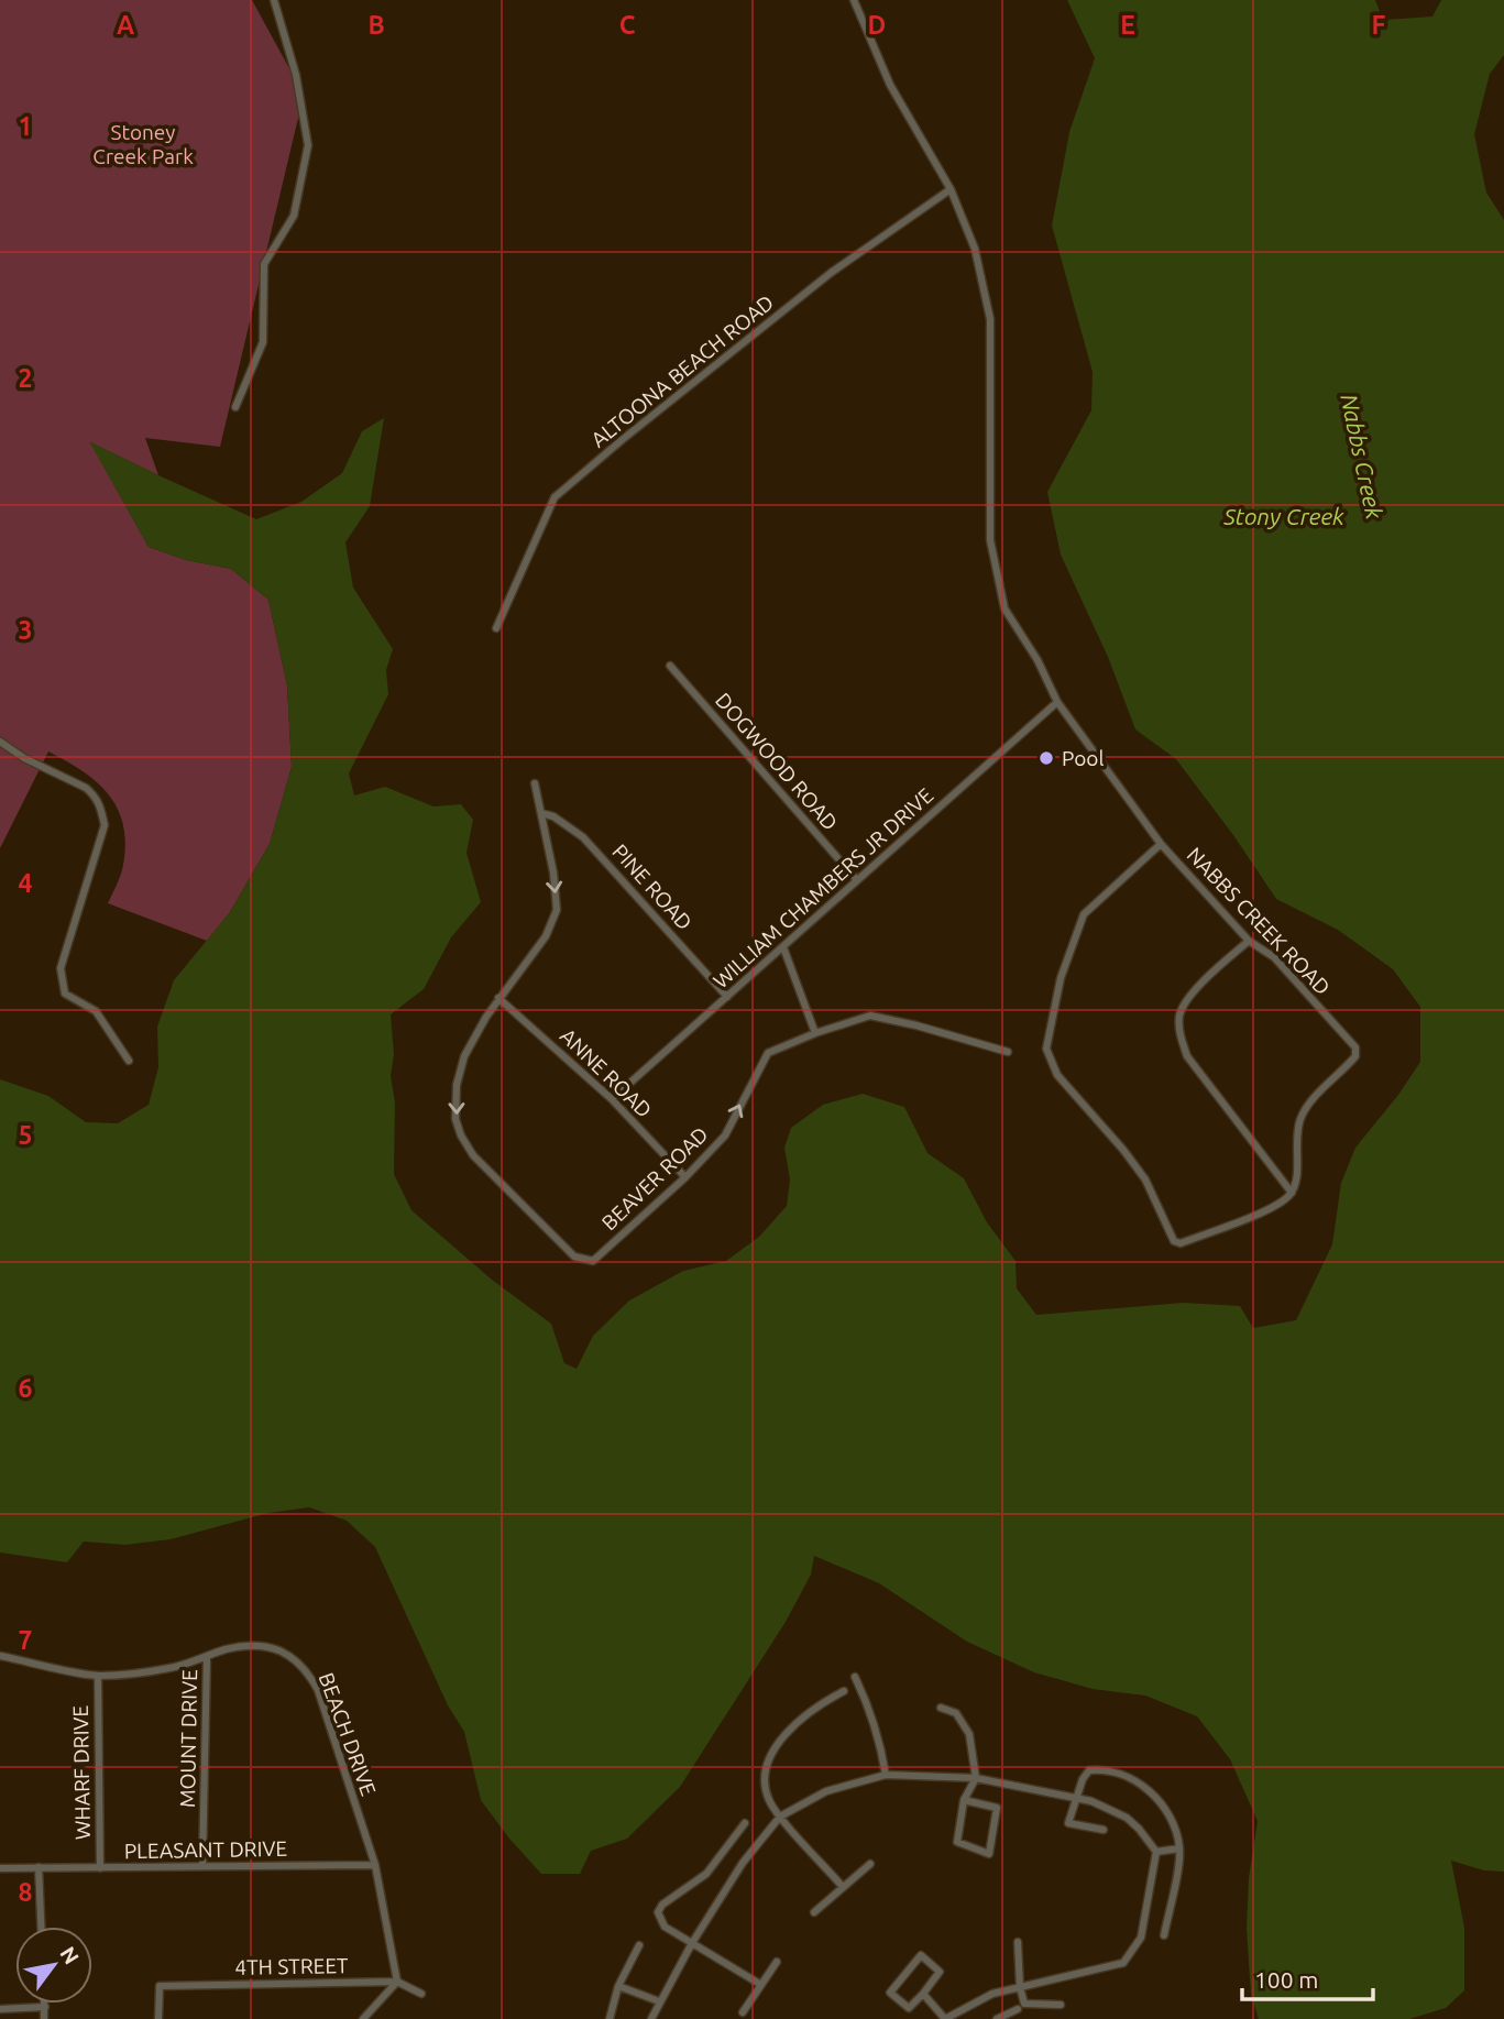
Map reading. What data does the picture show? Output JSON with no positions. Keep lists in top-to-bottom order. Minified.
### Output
{"streets":{"street":["ALTOONA BEACH ROAD","DOGWOOD ROAD","PINE ROAD","WILLIAM CHAMBERS JR DRIVE","NABBS CREEK ROAD","ANNE ROAD","BEAVER ROAD","BEACH DRIVE","MOUNT DRIVE","WHARF DRIVE","PLEASANT DRIVE","4TH STREET"]},"crossings":[["ALTOONA BEACH ROAD","NABBS CREEK ROAD"],["DOGWOOD ROAD","WILLIAM CHAMBERS JR DRIVE"],["PINE ROAD","WILLIAM CHAMBERS JR DRIVE"],["WILLIAM CHAMBERS JR DRIVE","NABBS CREEK ROAD"],["WILLIAM CHAMBERS JR DRIVE","ANNE ROAD"],["ANNE ROAD","BEAVER ROAD"],["BEACH DRIVE","MOUNT DRIVE"],["BEACH DRIVE","WHARF DRIVE"],["BEACH DRIVE","PLEASANT DRIVE"],["BEACH DRIVE","4TH STREET"],["MOUNT DRIVE","PLEASANT DRIVE"],["WHARF DRIVE","PLEASANT DRIVE"]],"water":["Nabbs Creek","Stony Creek"],"parks":["Stoney Creek Park"],"places":["Pool"],"scale_bar":"100 m","north":"top right","grid":{"columns":["A","B","C","D","E","F"],"rows":["1","2","3","4","5","6","7","8"]}}
